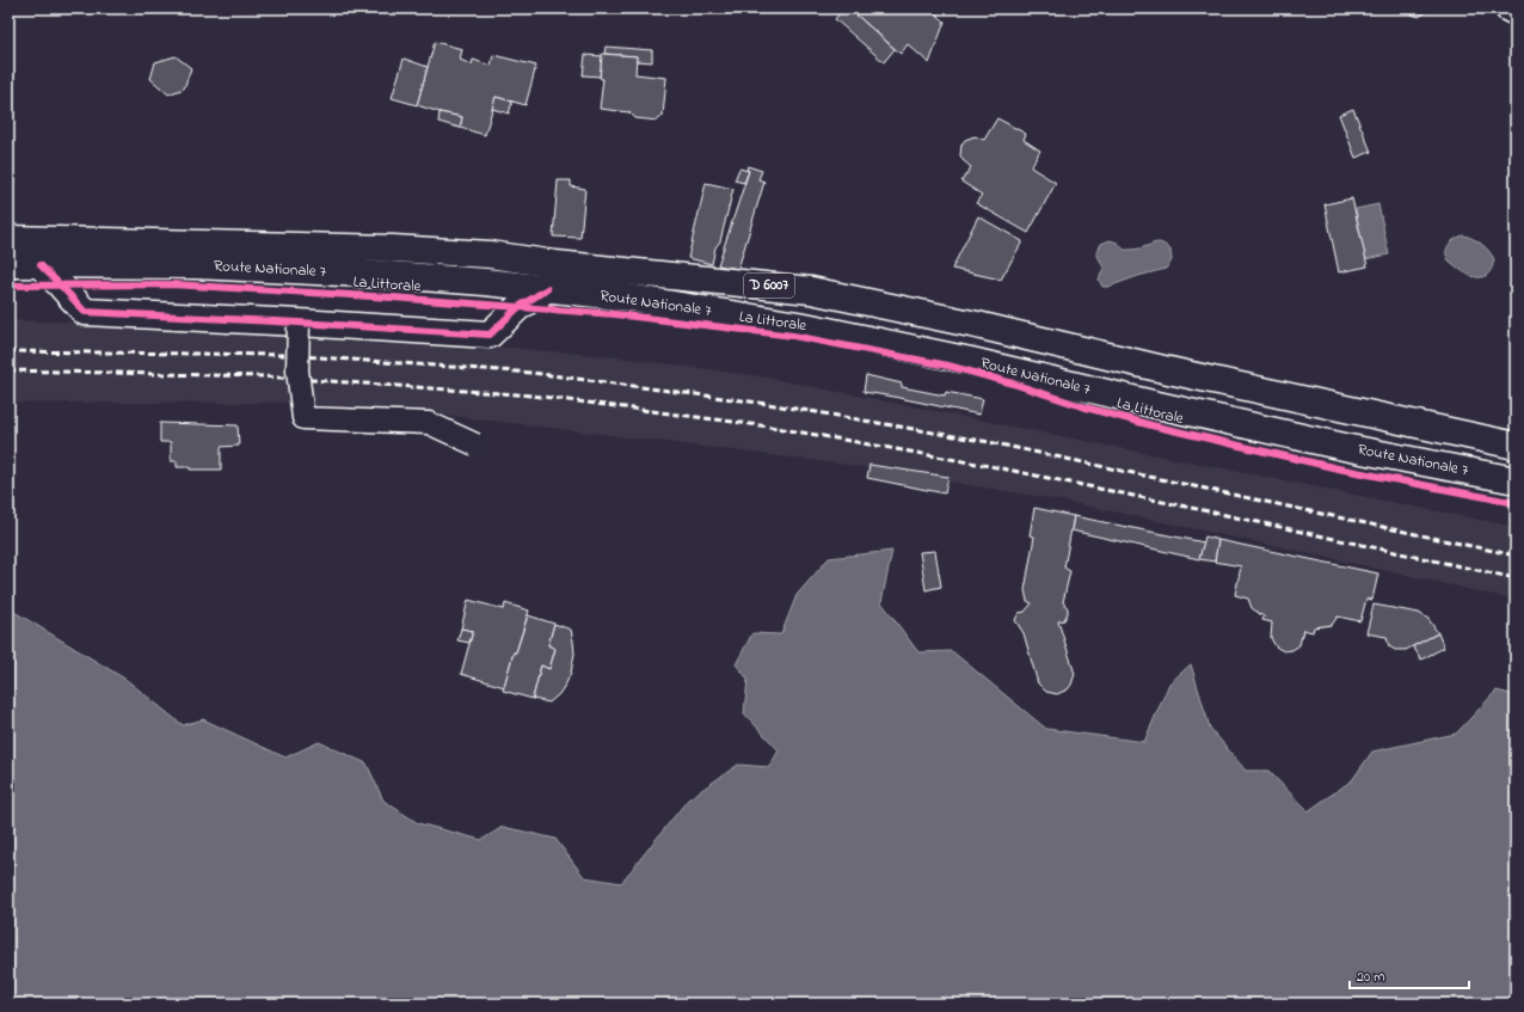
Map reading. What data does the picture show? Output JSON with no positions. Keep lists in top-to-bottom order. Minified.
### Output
{"streets":{"main road":["Route Nationale 7","D 6007"],"cycle path":["La Littorale"]},"scale_bar":"20 m"}
